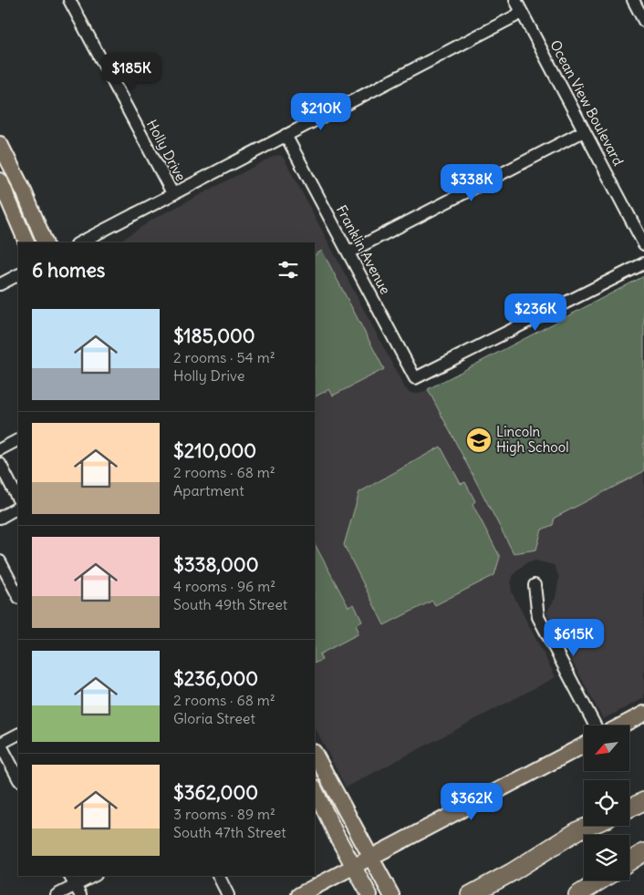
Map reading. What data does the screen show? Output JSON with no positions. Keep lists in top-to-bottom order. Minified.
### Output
{"streets":{"street":["Ocean View Boulevard","Holly Drive","Franklin Avenue"]},"places":{"school or university":["Lincoln High School"]},"north":"bottom left","page":{"price":["$185K","$210K","$338K","$236K","$615K","$362K"],"heading":"6 homes","list":[{"name":"$185,000","note":"2 rooms · 54 m² · Holly Drive"},{"name":"$210,000","note":"2 rooms · 68 m² · Apartment"},{"name":"$338,000","note":"4 rooms · 96 m² · South 49th Street"},{"name":"$236,000","note":"2 rooms · 68 m² · Gloria Street"},{"name":"$362,000","note":"3 rooms · 89 m² · South 47th Street"}]}}
